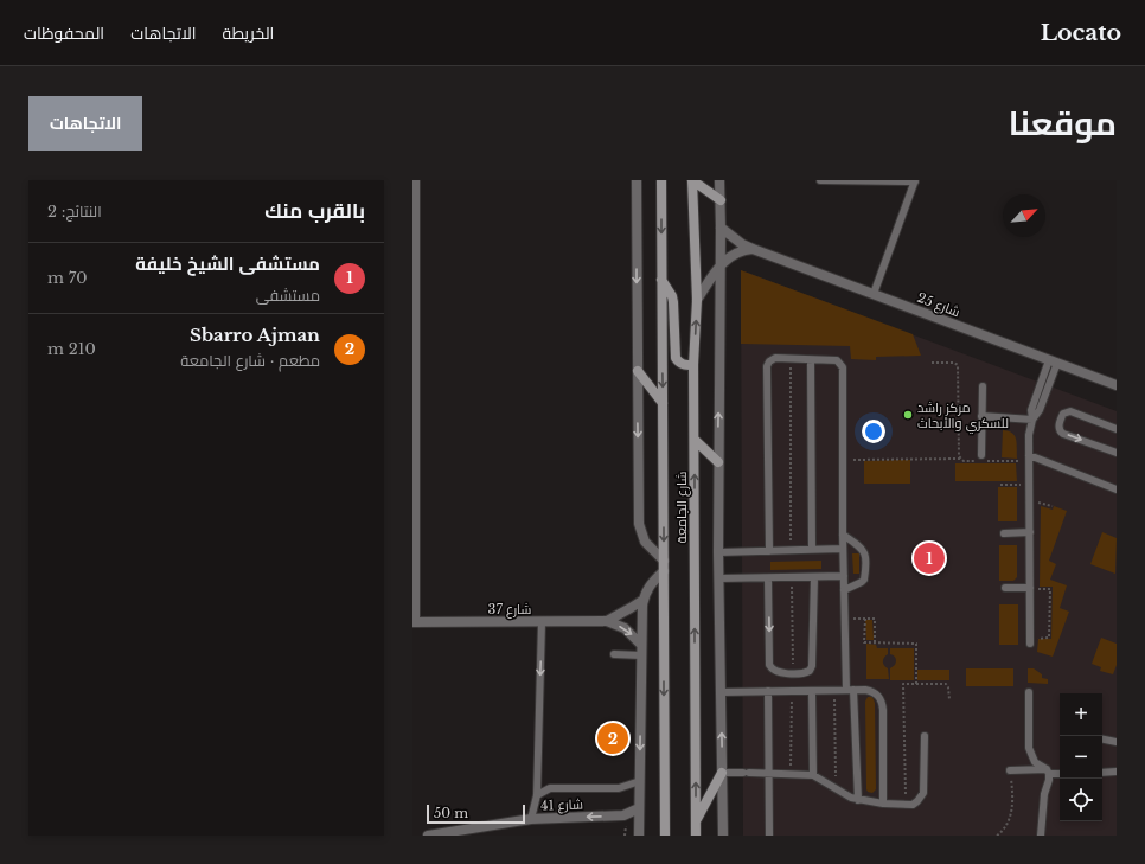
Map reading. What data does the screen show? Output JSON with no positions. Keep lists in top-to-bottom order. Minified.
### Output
{"streets":{"main road":["شارع الجامعة"],"street":["شارع 25","شارع 37","شارع 41"]},"one_way":["شارع 41"],"places":["مركز راشد للسكري والأبحاث"],"scale_bar":"50 m","north":"top right","page":{"header":"Locato","nav":["الخريطة","الاتجاهات","المحفوظات"],"title":"موقعنا","buttons":"الاتجاهات","heading":["بالقرب منك","النتائج: 2"],"list":[{"mark":"1","name":"مستشفى الشيخ خليفة","note":"مستشفى","value":"70 m"},{"mark":"2","name":"Sbarro Ajman","note":"مطعم · شارع الجامعة","value":"210 m"}],"pins":["1","2"],"map_buttons":["+","−"],"scale":"50 m"}}
